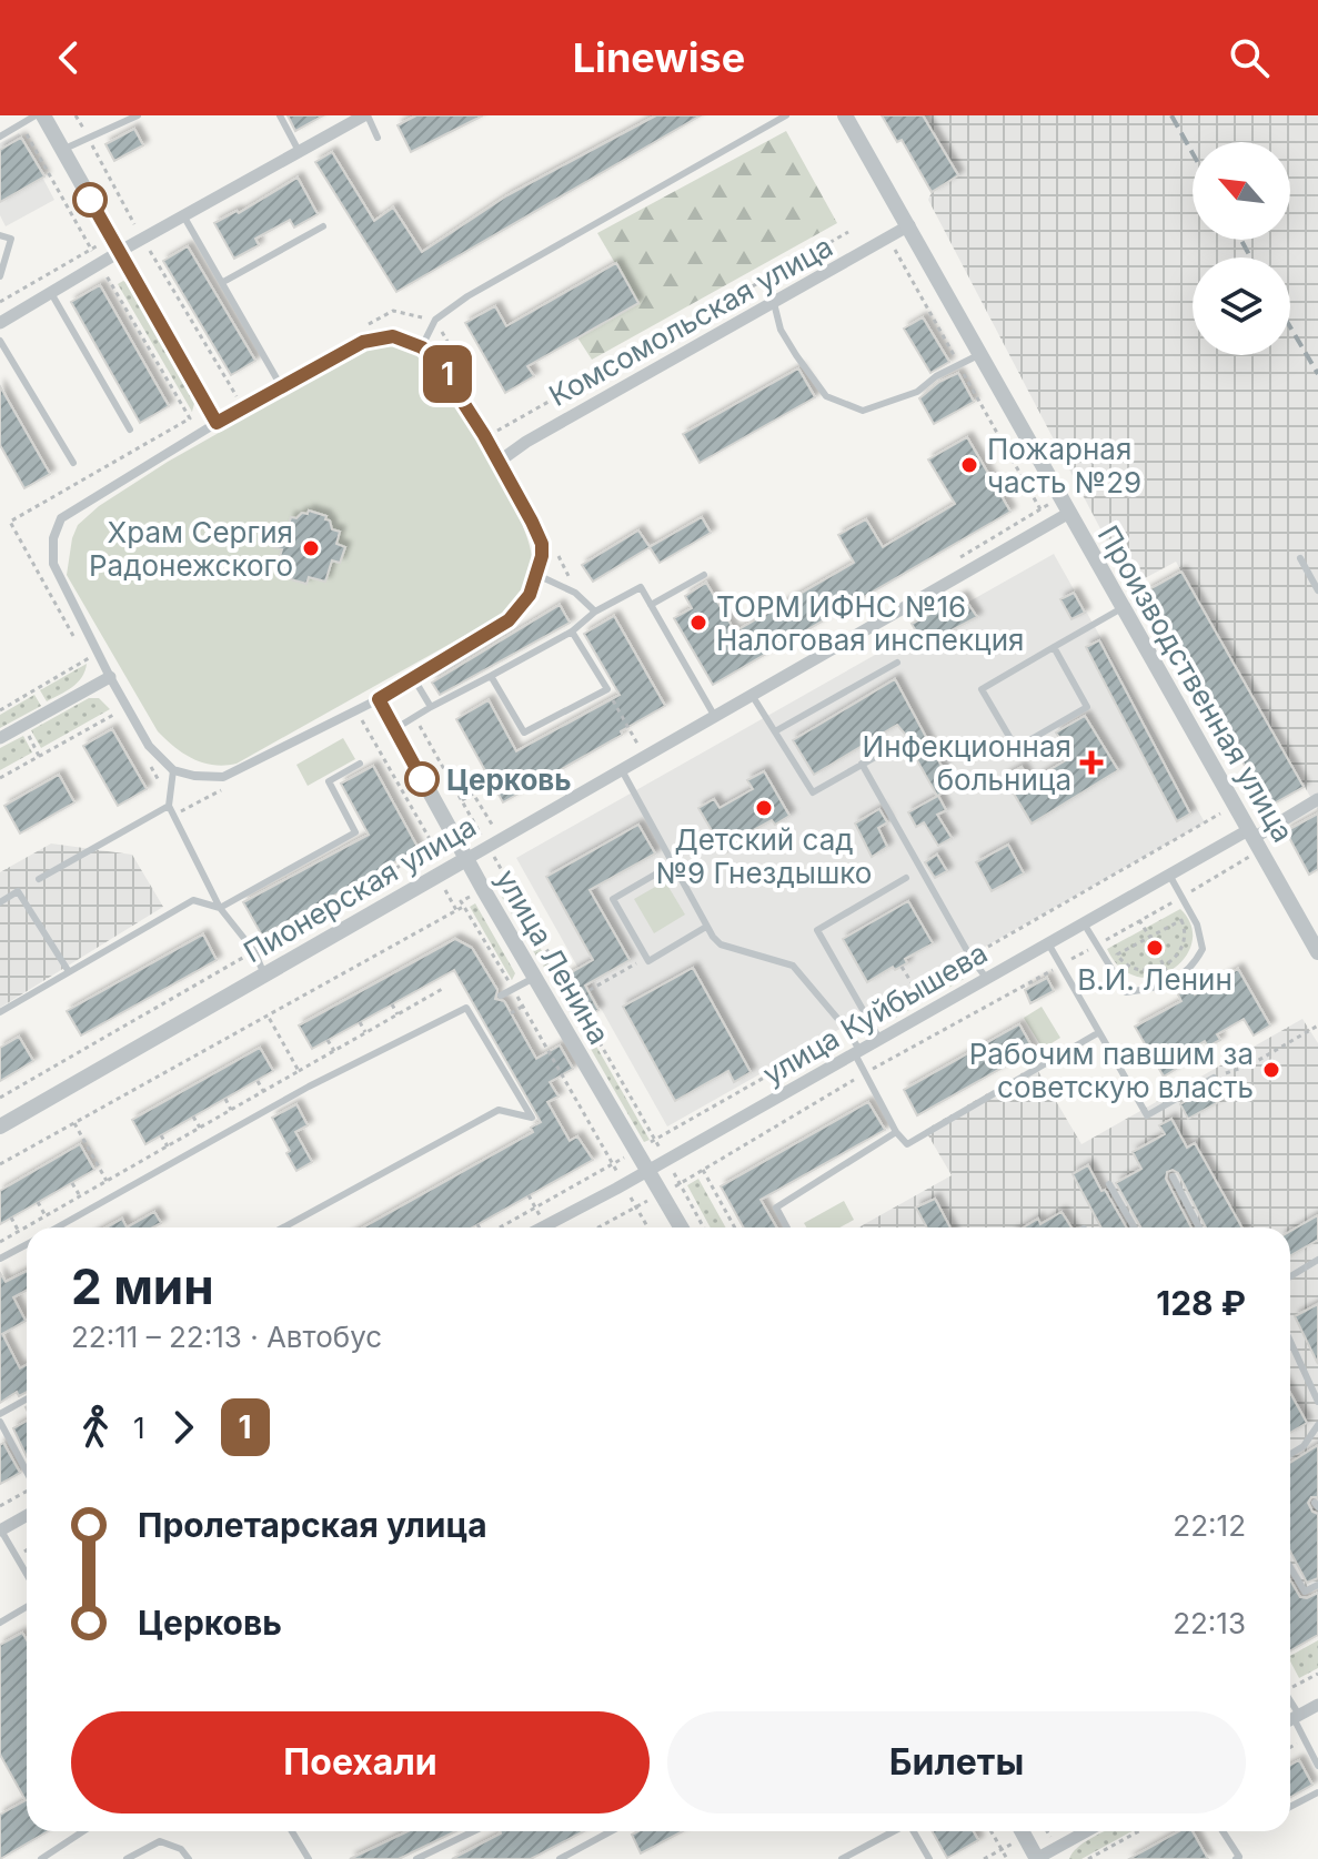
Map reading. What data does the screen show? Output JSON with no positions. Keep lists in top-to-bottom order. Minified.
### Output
{"streets":{"street":["Комсомольская улица","Производственная улица","Пионерская улица","улица Ленина","улица Куйбышева"]},"crossings":[["Комсомольская улица","Производственная улица"],["Производственная улица","Пионерская улица"],["Производственная улица","улица Куйбышева"],["Пионерская улица","улица Ленина"],["улица Ленина","улица Куйбышева"]],"places":{"other":["Пожарная часть №29","Храм Сергия Радонежского","ТОРМ ИФНС №16 Налоговая инспекция","Церковь","Детский сад №9 Гнездышко","В.И. Ленин","Рабочим павшим за советскую власть"],"health":["Инфекционная больница"]},"lines":["bus line 1"],"north":"top left","page":{"header":"Linewise","on_map":"1","heading":["2 мин","22:11 – 22:13 · Автобус","128 ₽"],"legs":["1","1"],"list":[{"name":"Пролетарская улица","value":"22:12"},{"name":"Церковь","value":"22:13"}],"buttons":["Поехали","Билеты"]}}
